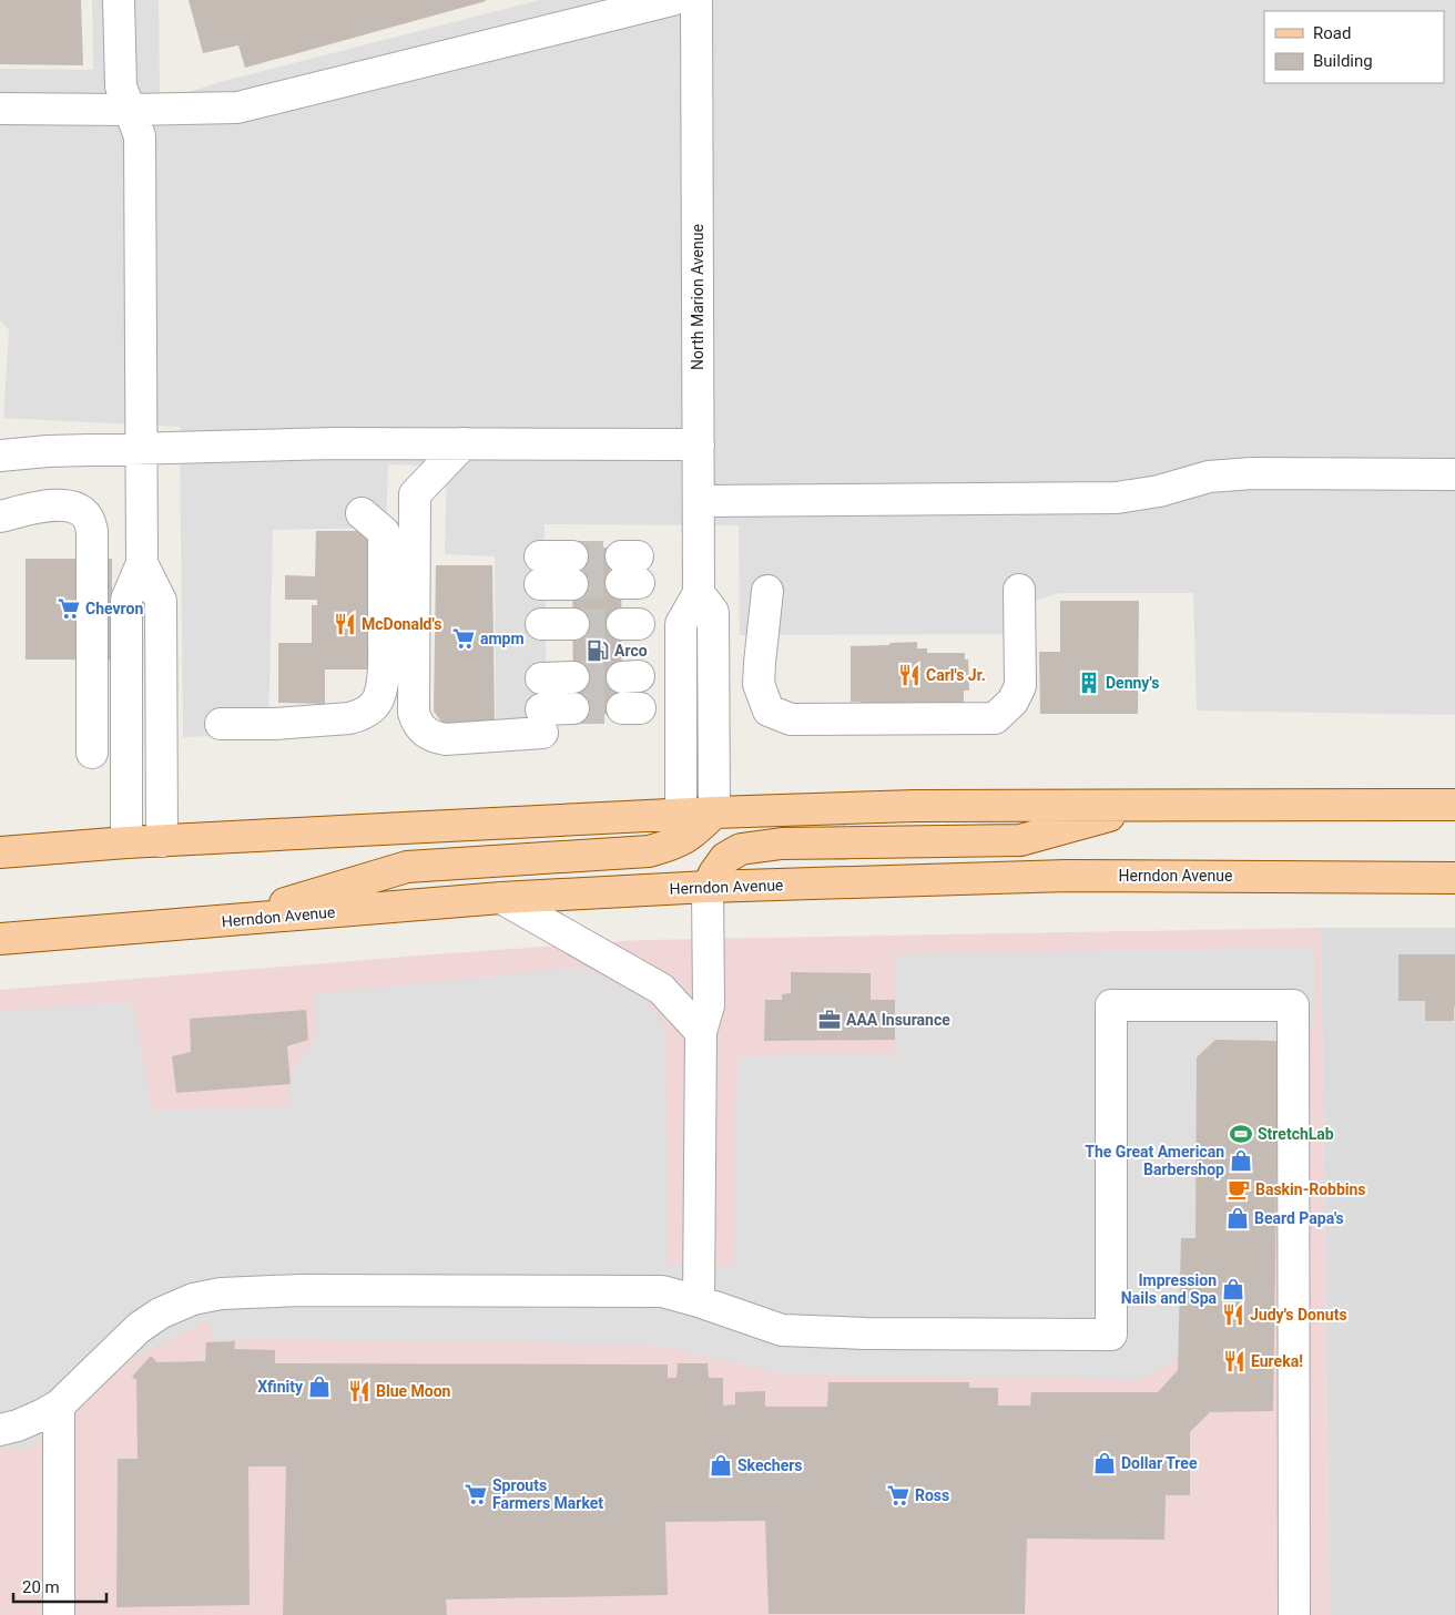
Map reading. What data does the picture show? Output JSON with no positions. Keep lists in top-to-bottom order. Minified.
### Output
{"streets":{"main road":["Herndon Avenue"],"lane":["North Marion Avenue"]},"places":{"supermarket":["Chevron","ampm","Sprouts Farmers Market","Ross"],"restaurant":["McDonald's","Carl's Jr.","Judy's Donuts","Eureka!","Blue Moon"],"fuel station":["Arco"],"building":["Denny's"],"office":["AAA Insurance"],"sports":["StretchLab"],"shop":["The Great American Barbershop","Beard Papa's","Impression Nails and Spa","Xfinity","Dollar Tree","Skechers"],"cafe":["Baskin-Robbins"]},"legend":["Road","Building"],"scale_bar":"20 m"}
